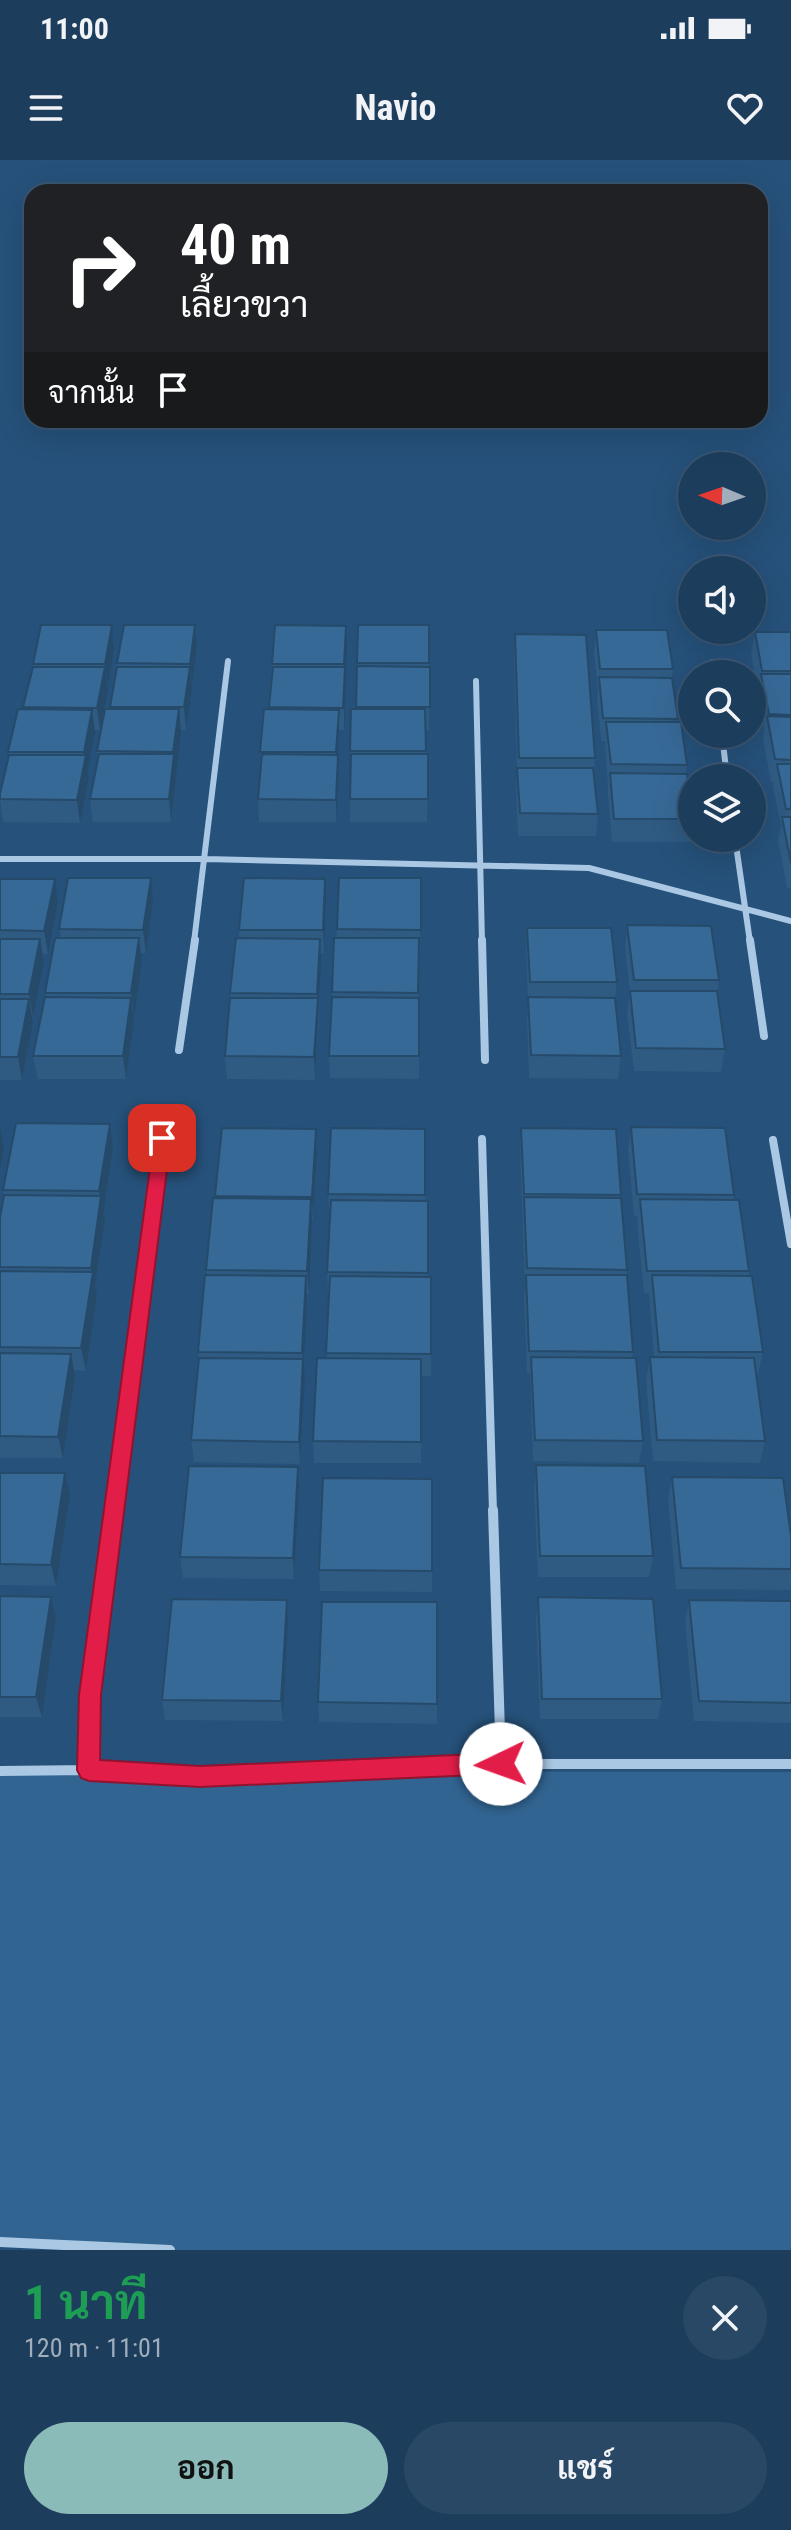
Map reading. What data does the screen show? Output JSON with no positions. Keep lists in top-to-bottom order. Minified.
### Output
{"north":"left","page":{"status":"11:00","header":"Navio","turn":["40 m","เลี้ยวขวา"],"then":"จากนั้น","heading":["1 นาที","120 m · 11:01"],"buttons":["ออก","แชร์"]}}
